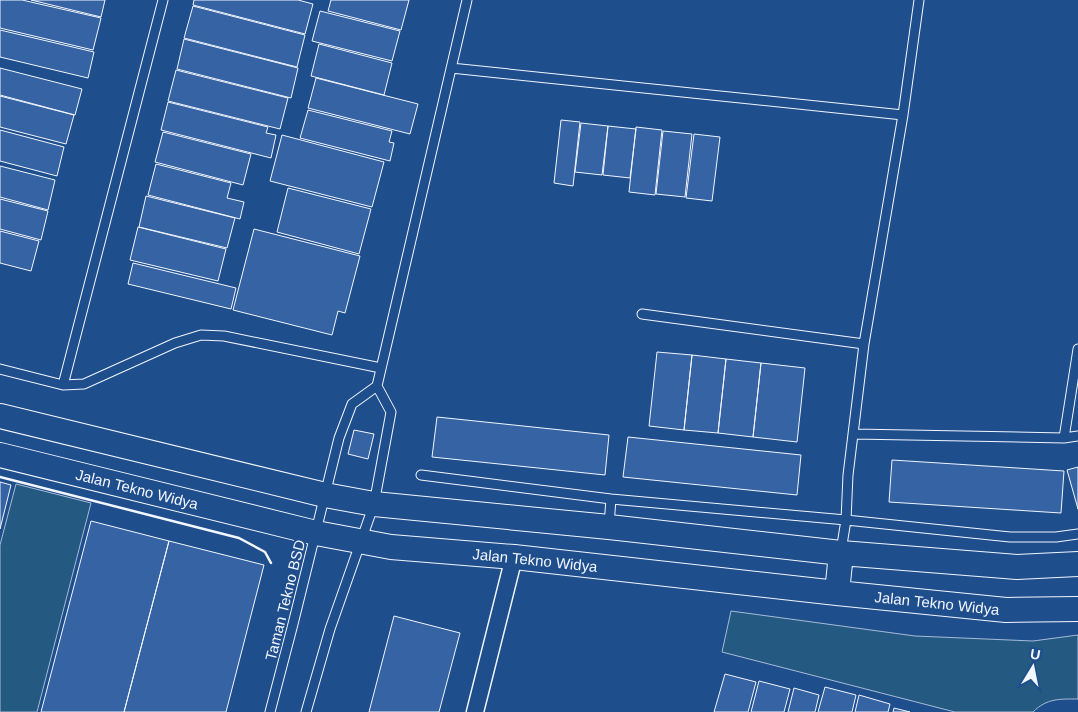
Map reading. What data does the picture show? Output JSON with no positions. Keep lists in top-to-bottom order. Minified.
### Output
{"streets":{"main road":["Jalan Tekno Widya"],"lane":["Taman Tekno BSD"]},"crossings":[["Jalan Tekno Widya","Taman Tekno BSD"]],"north":"top"}
